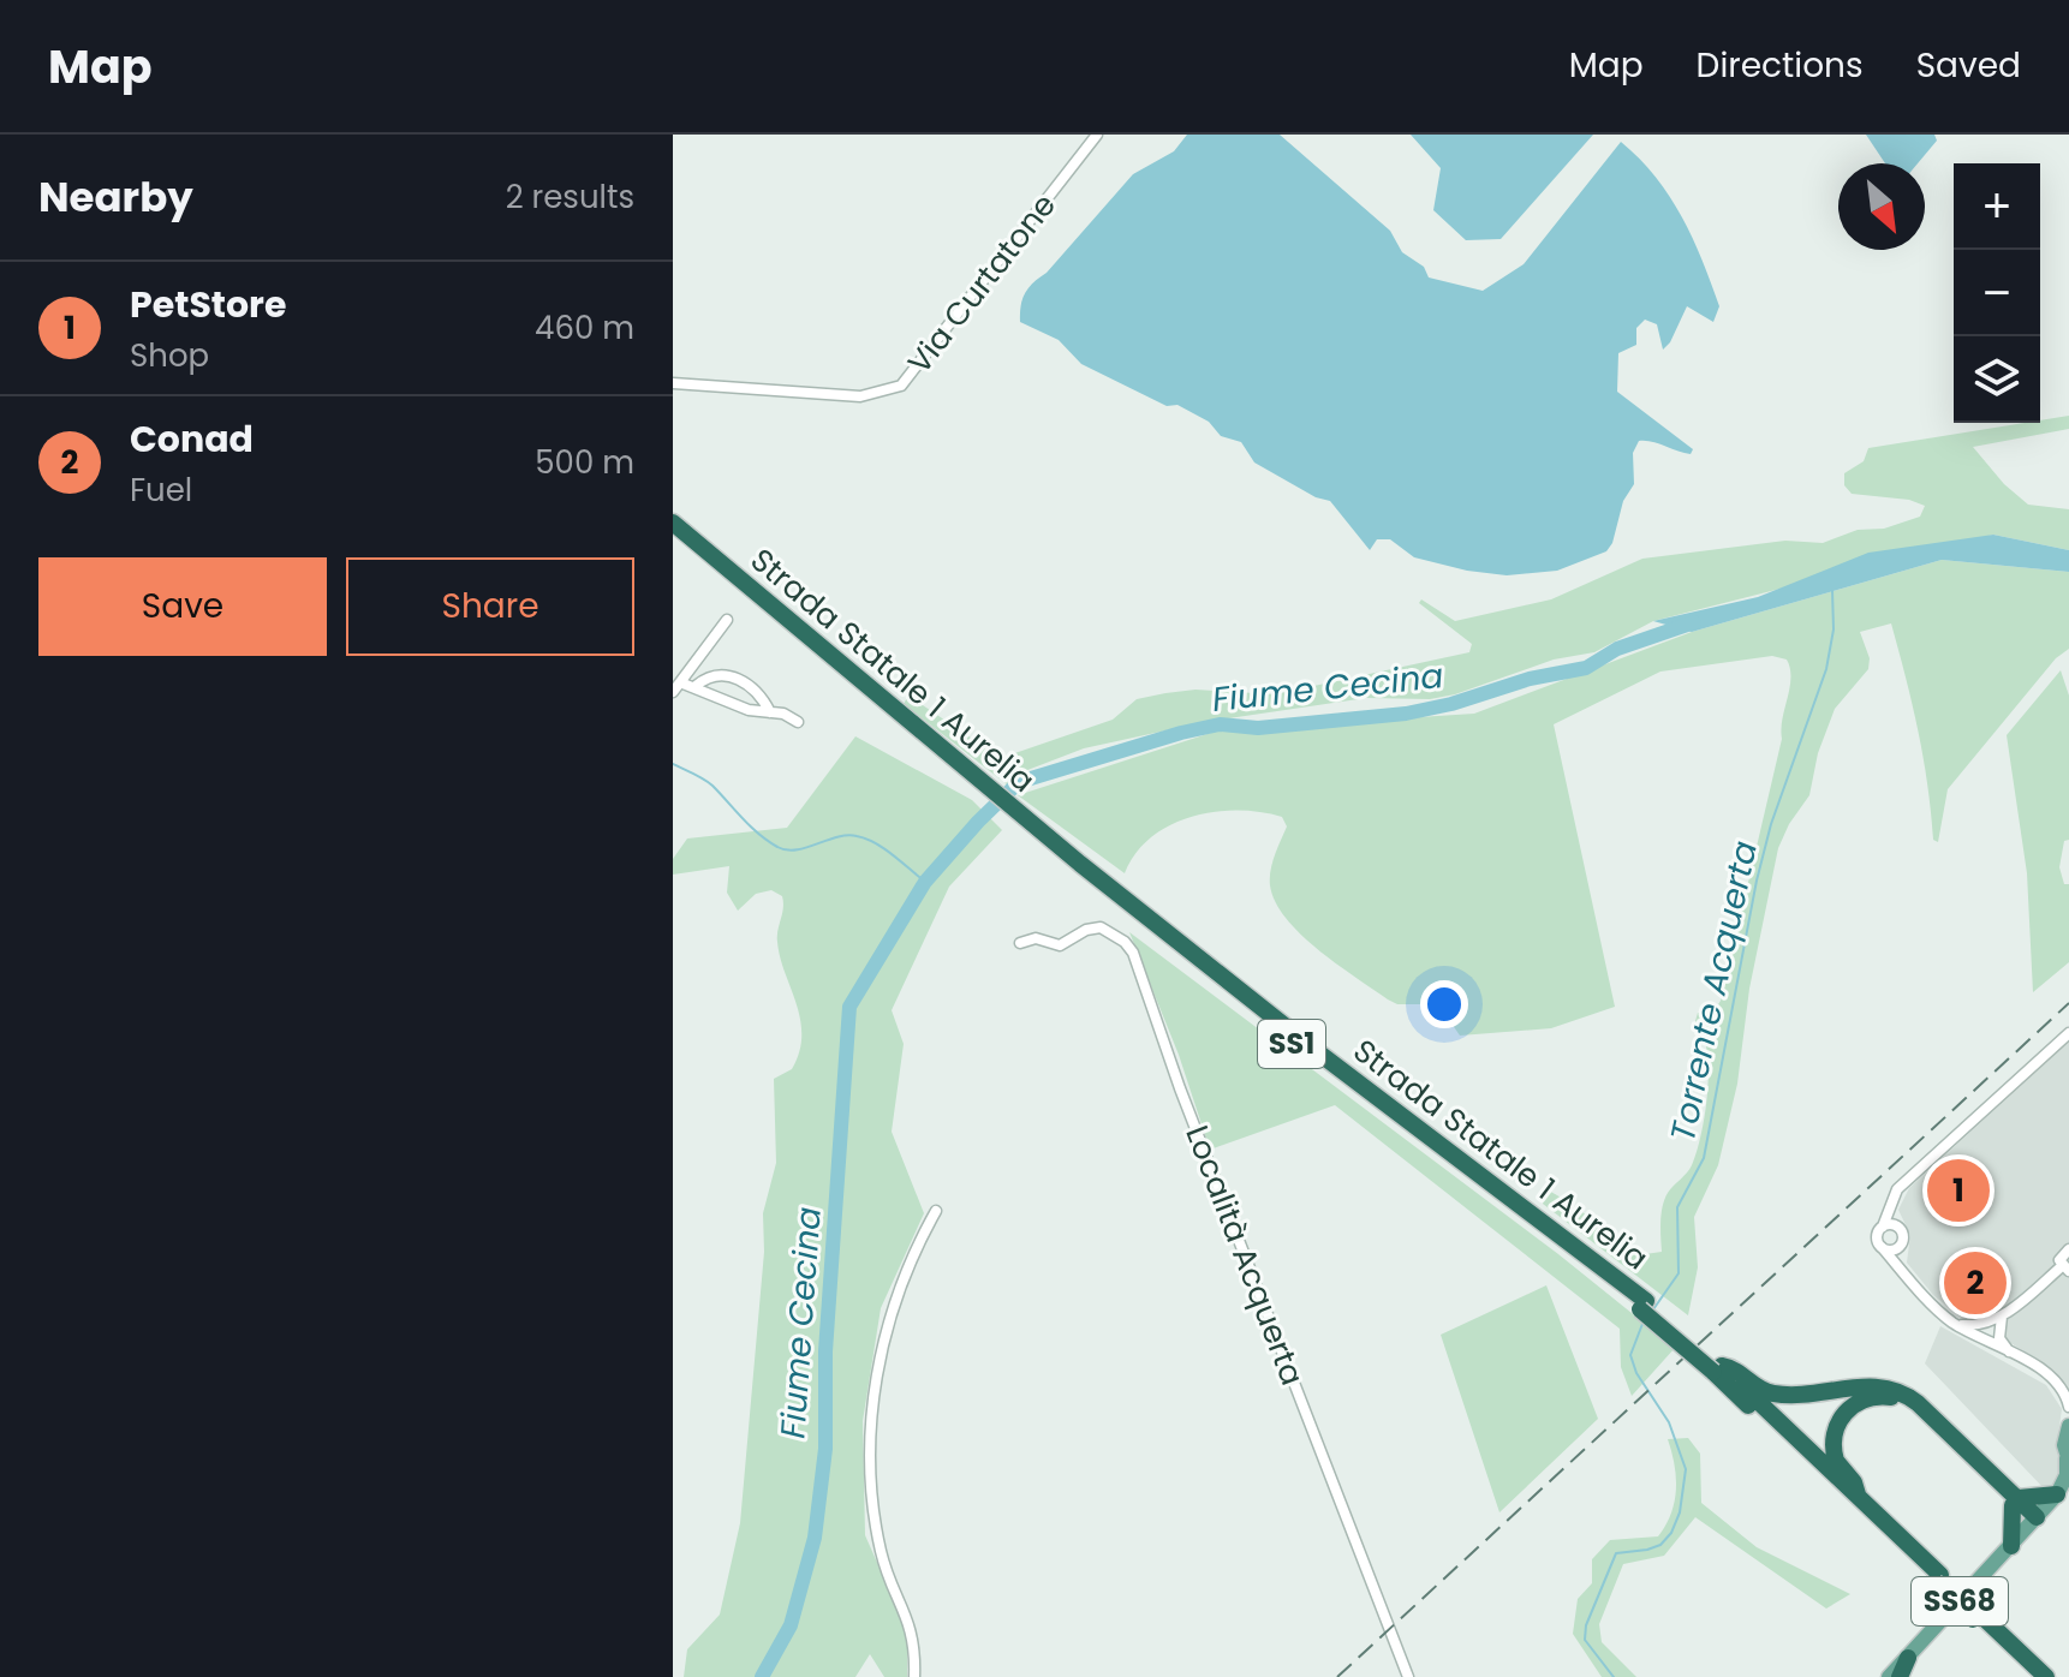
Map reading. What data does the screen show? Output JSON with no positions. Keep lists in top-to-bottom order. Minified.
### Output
{"streets":{"highway":["Strada Statale 1 Aurelia","SS1"],"main road":["SS68"],"street":["Via Curtatone","Località Acquerta"]},"crossings":[["Strada Statale 1 Aurelia","SS1"]],"water":["Fiume Cecina","Torrente Acquerta"],"north":"bottom right","page":{"header":"Map","nav":["Map","Directions","Saved"],"heading":["Nearby","2 results"],"map_buttons":["+","−"],"list":[{"mark":"1","name":"PetStore","note":"Shop","value":"460 m"},{"mark":"2","name":"Conad","note":"Fuel","value":"500 m"}],"buttons":["Save","Share"],"pins":["1","2"]}}
